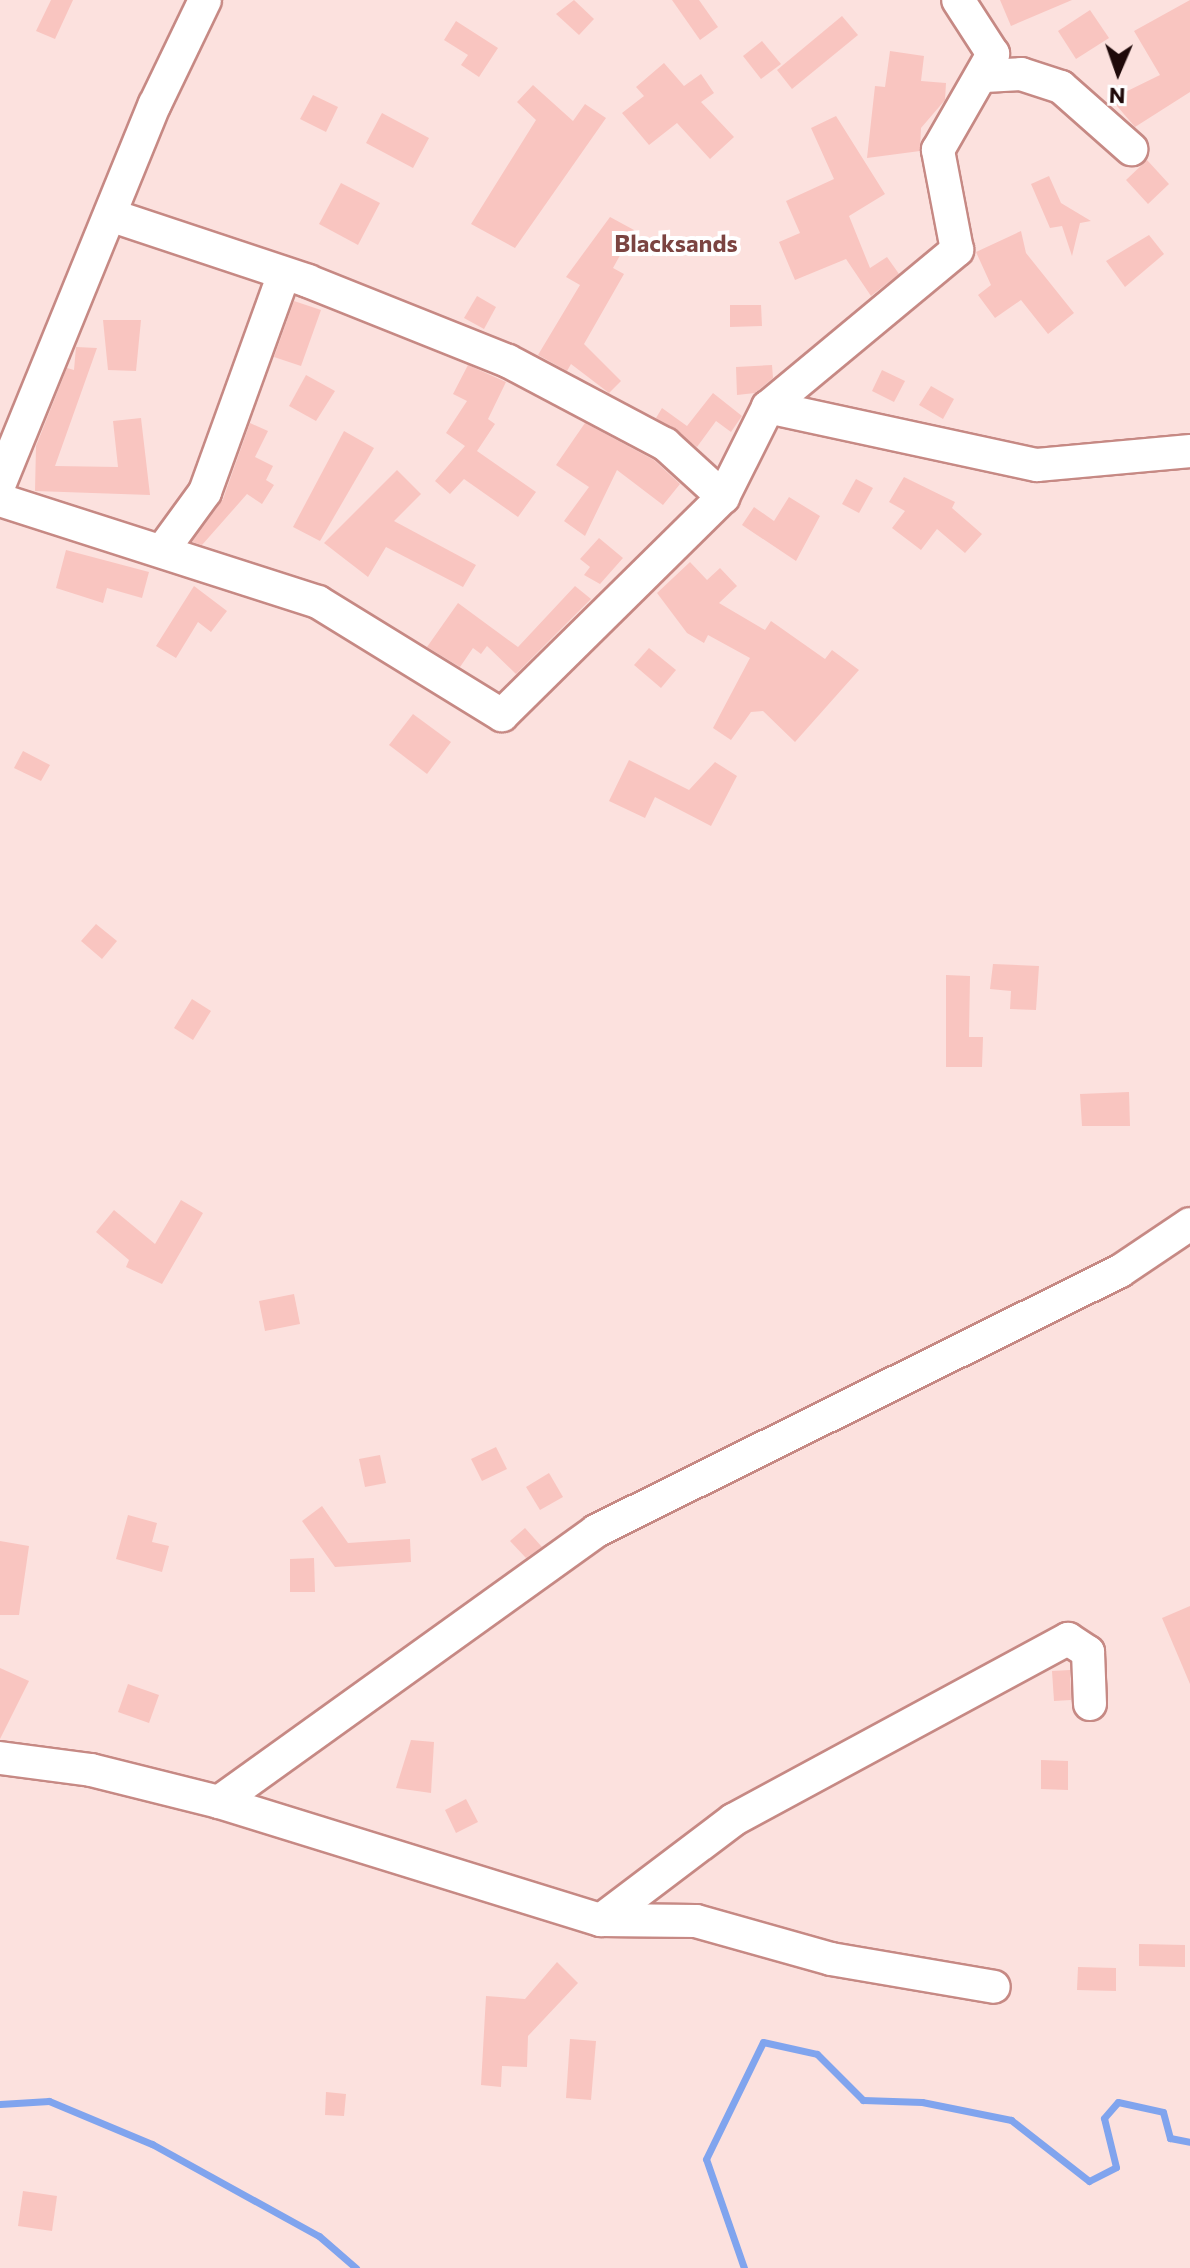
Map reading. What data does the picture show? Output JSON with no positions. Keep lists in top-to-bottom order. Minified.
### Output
{"districts":["Blacksands"],"north":"bottom"}
